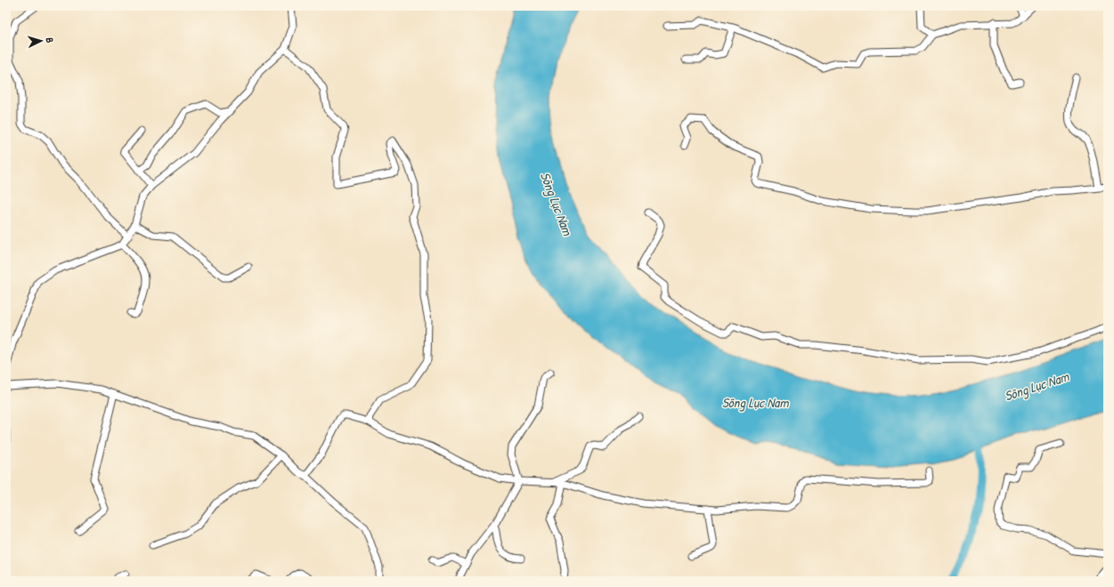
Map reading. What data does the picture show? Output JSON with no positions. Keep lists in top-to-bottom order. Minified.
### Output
{"water":["Sông Lục Nam"],"north":"right"}
